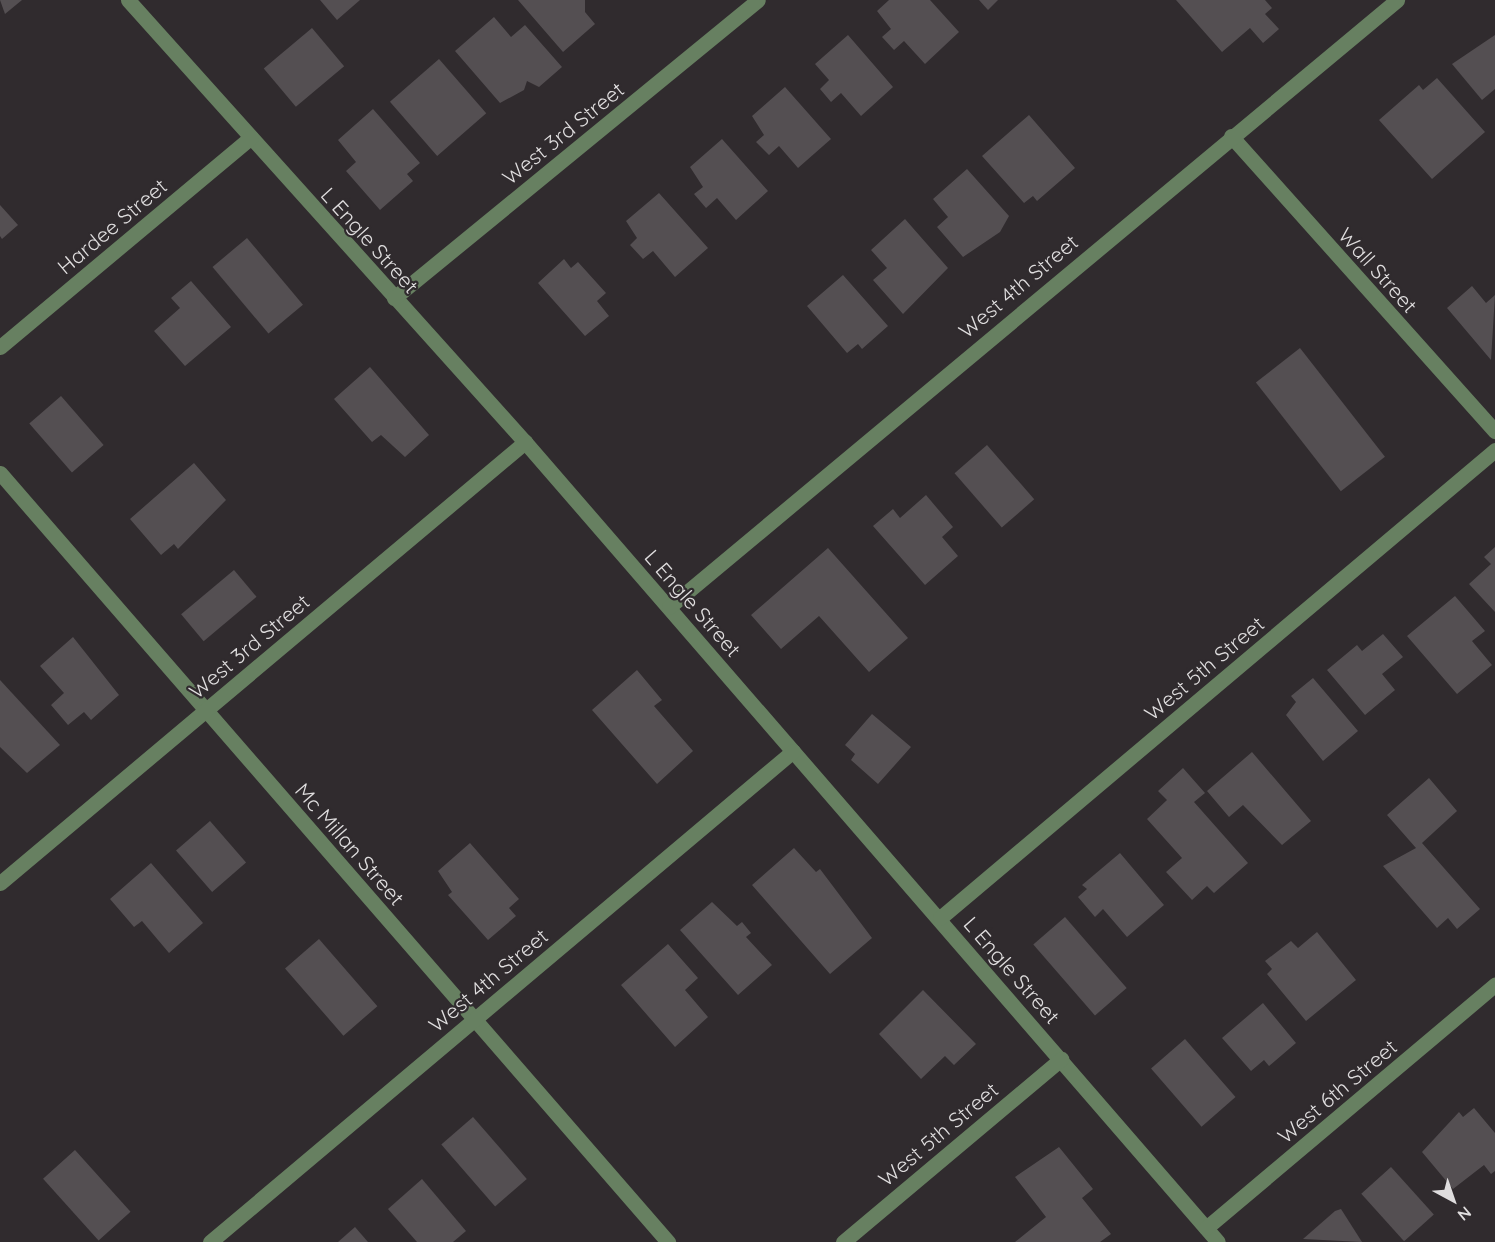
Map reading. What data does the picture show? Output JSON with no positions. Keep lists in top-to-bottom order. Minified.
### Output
{"streets":{"street":["West 3rd Street","Hardee Street","L Engle Street","Wall Street","West 4th Street","West 5th Street","Mc Millan Street","West 6th Street"]},"crossings":[["West 3rd Street","L Engle Street"],["West 3rd Street","Mc Millan Street"],["Hardee Street","L Engle Street"],["L Engle Street","West 4th Street"],["L Engle Street","West 5th Street"],["L Engle Street","West 6th Street"],["Wall Street","West 4th Street"],["West 4th Street","Mc Millan Street"]],"north":"bottom right"}
